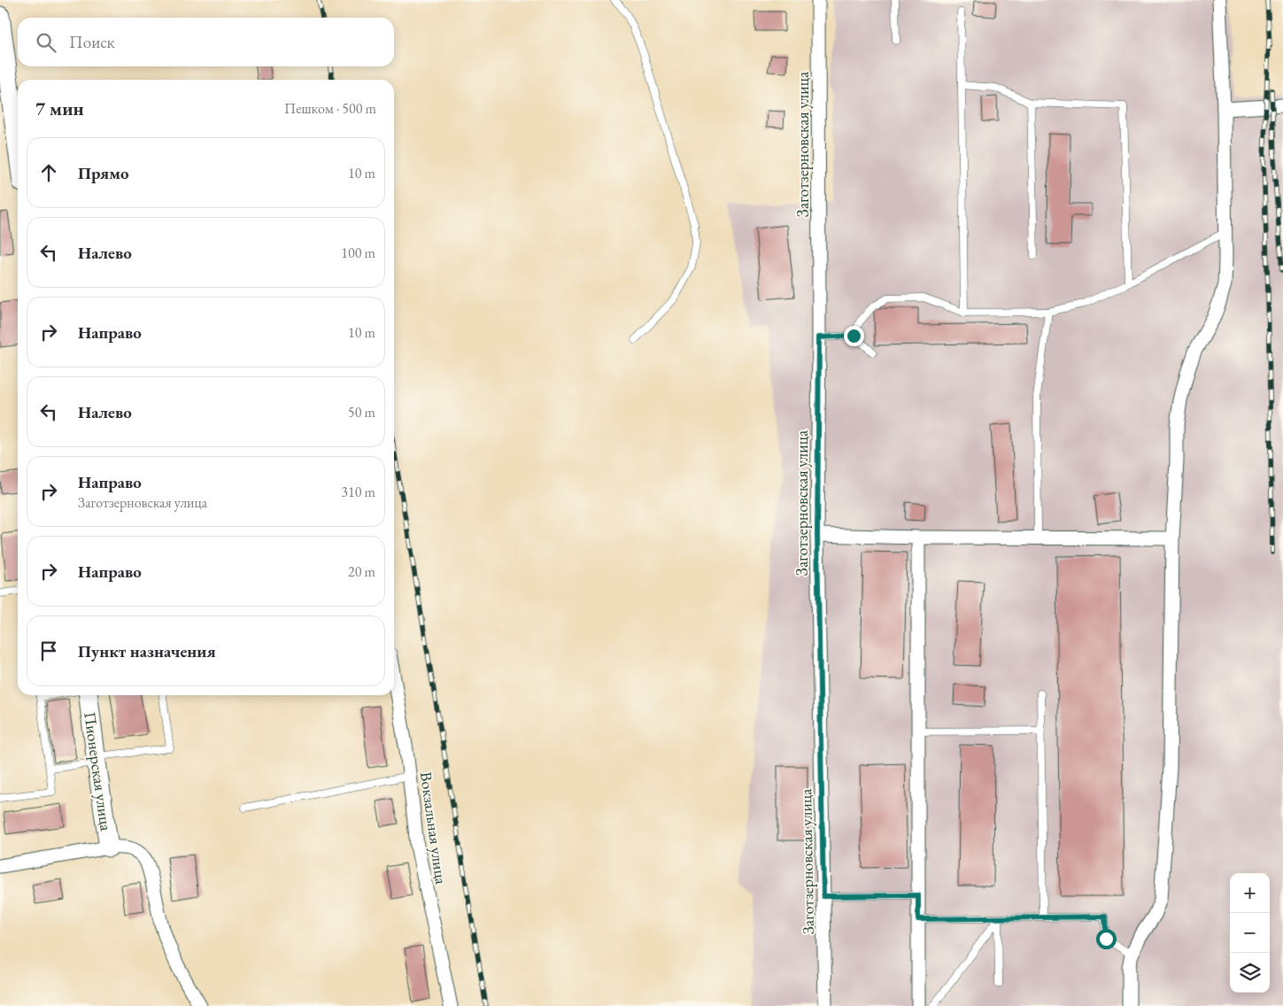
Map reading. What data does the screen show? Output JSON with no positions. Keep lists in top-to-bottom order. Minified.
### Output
{"streets":{"street":["Заготзерновская улица","Пионерская улица","Вокзальная улица"]},"page":{"search":"Поиск","heading":["7 мин","Пешком · 500 m"],"list":[["Прямо","10 m"],["Налево","100 m"],["Направо","10 m"],["Налево","50 m"],["Направо","Заготзерновская улица","310 m"],["Направо","20 m"],"Пункт назначения"],"map_buttons":["+","−"]}}
